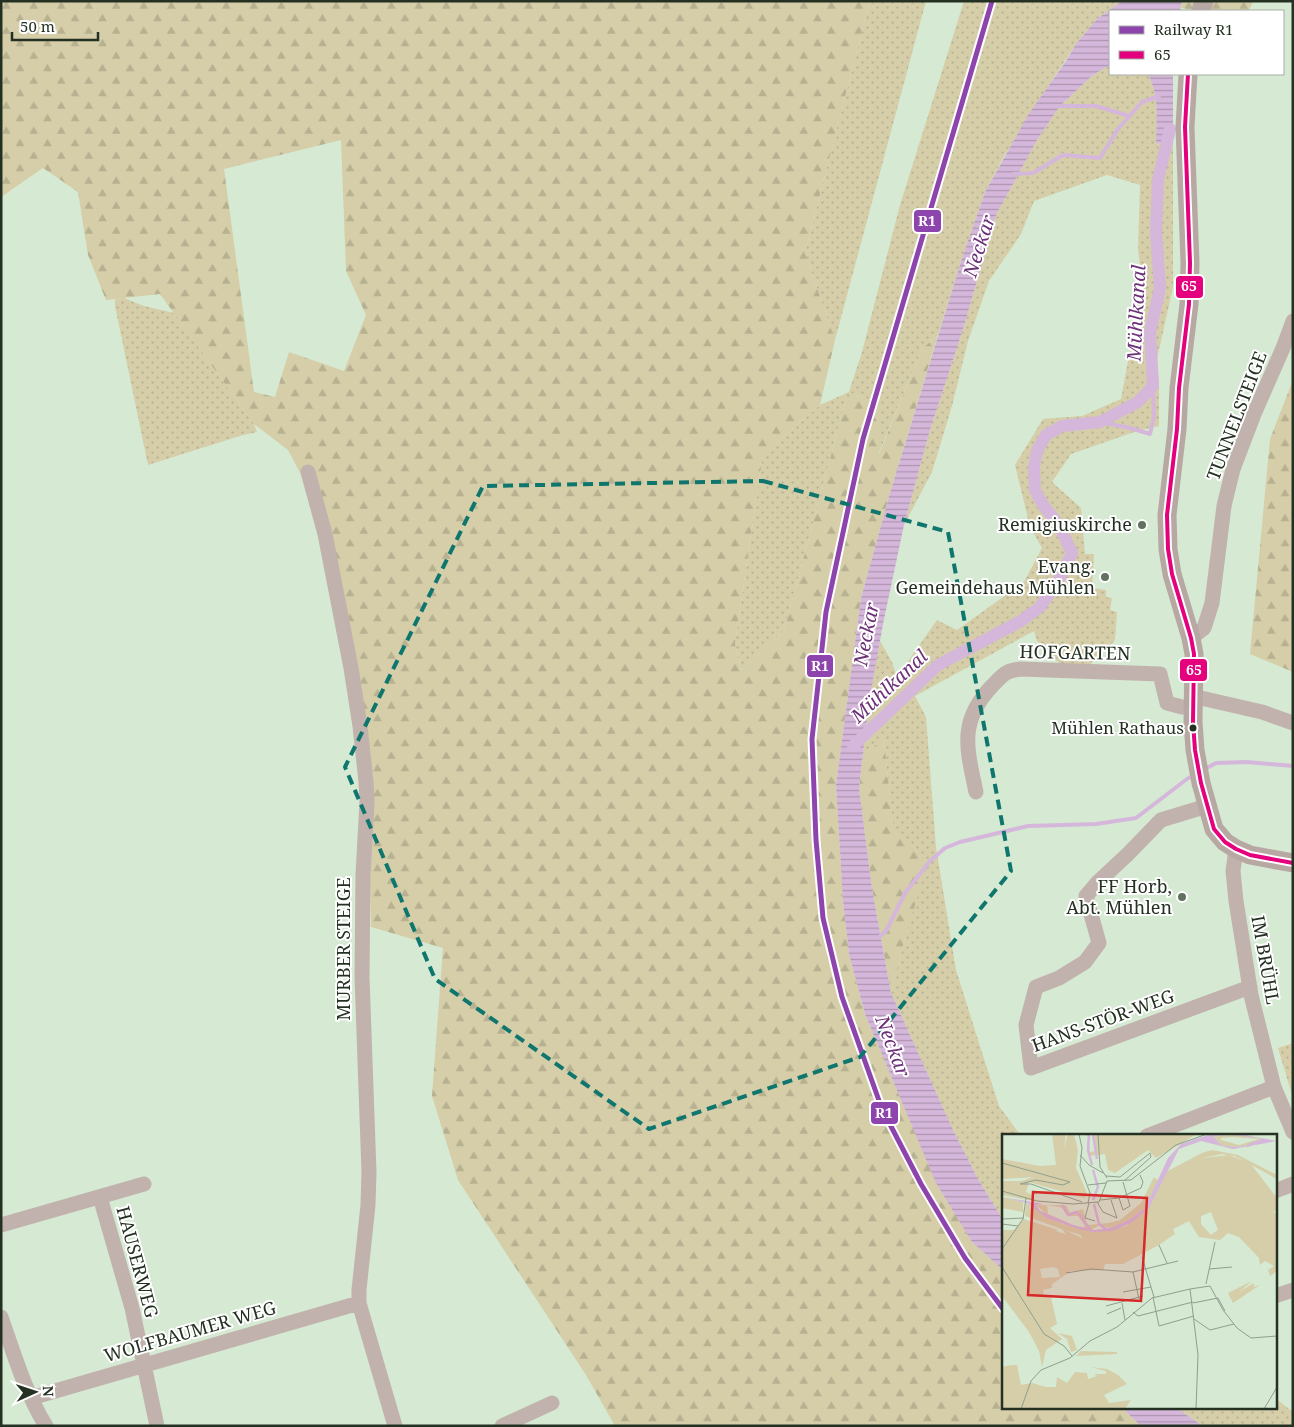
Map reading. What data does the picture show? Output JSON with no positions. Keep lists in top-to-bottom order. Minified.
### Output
{"streets":{"street":["TUNNELSTEIGE","HOFGARTEN","MURBER STEIGE","IM BRÜHL","HANS-STÖR-WEG","HAUSERWEG","WOLFBAUMER WEG"]},"crossings":[["MURBER STEIGE","WOLFBAUMER WEG"],["IM BRÜHL","HANS-STÖR-WEG"],["HAUSERWEG","WOLFBAUMER WEG"]],"water":["Neckar","Mühlkanal"],"places":["Remigiuskirche","Evang. Gemeindehaus Mühlen","Mühlen Rathaus","FF Horb, Abt. Mühlen"],"lines":["rail line R1","transit line 65"],"legend":["Railway R1","65"],"scale_bar":"50 m","north":"right"}
